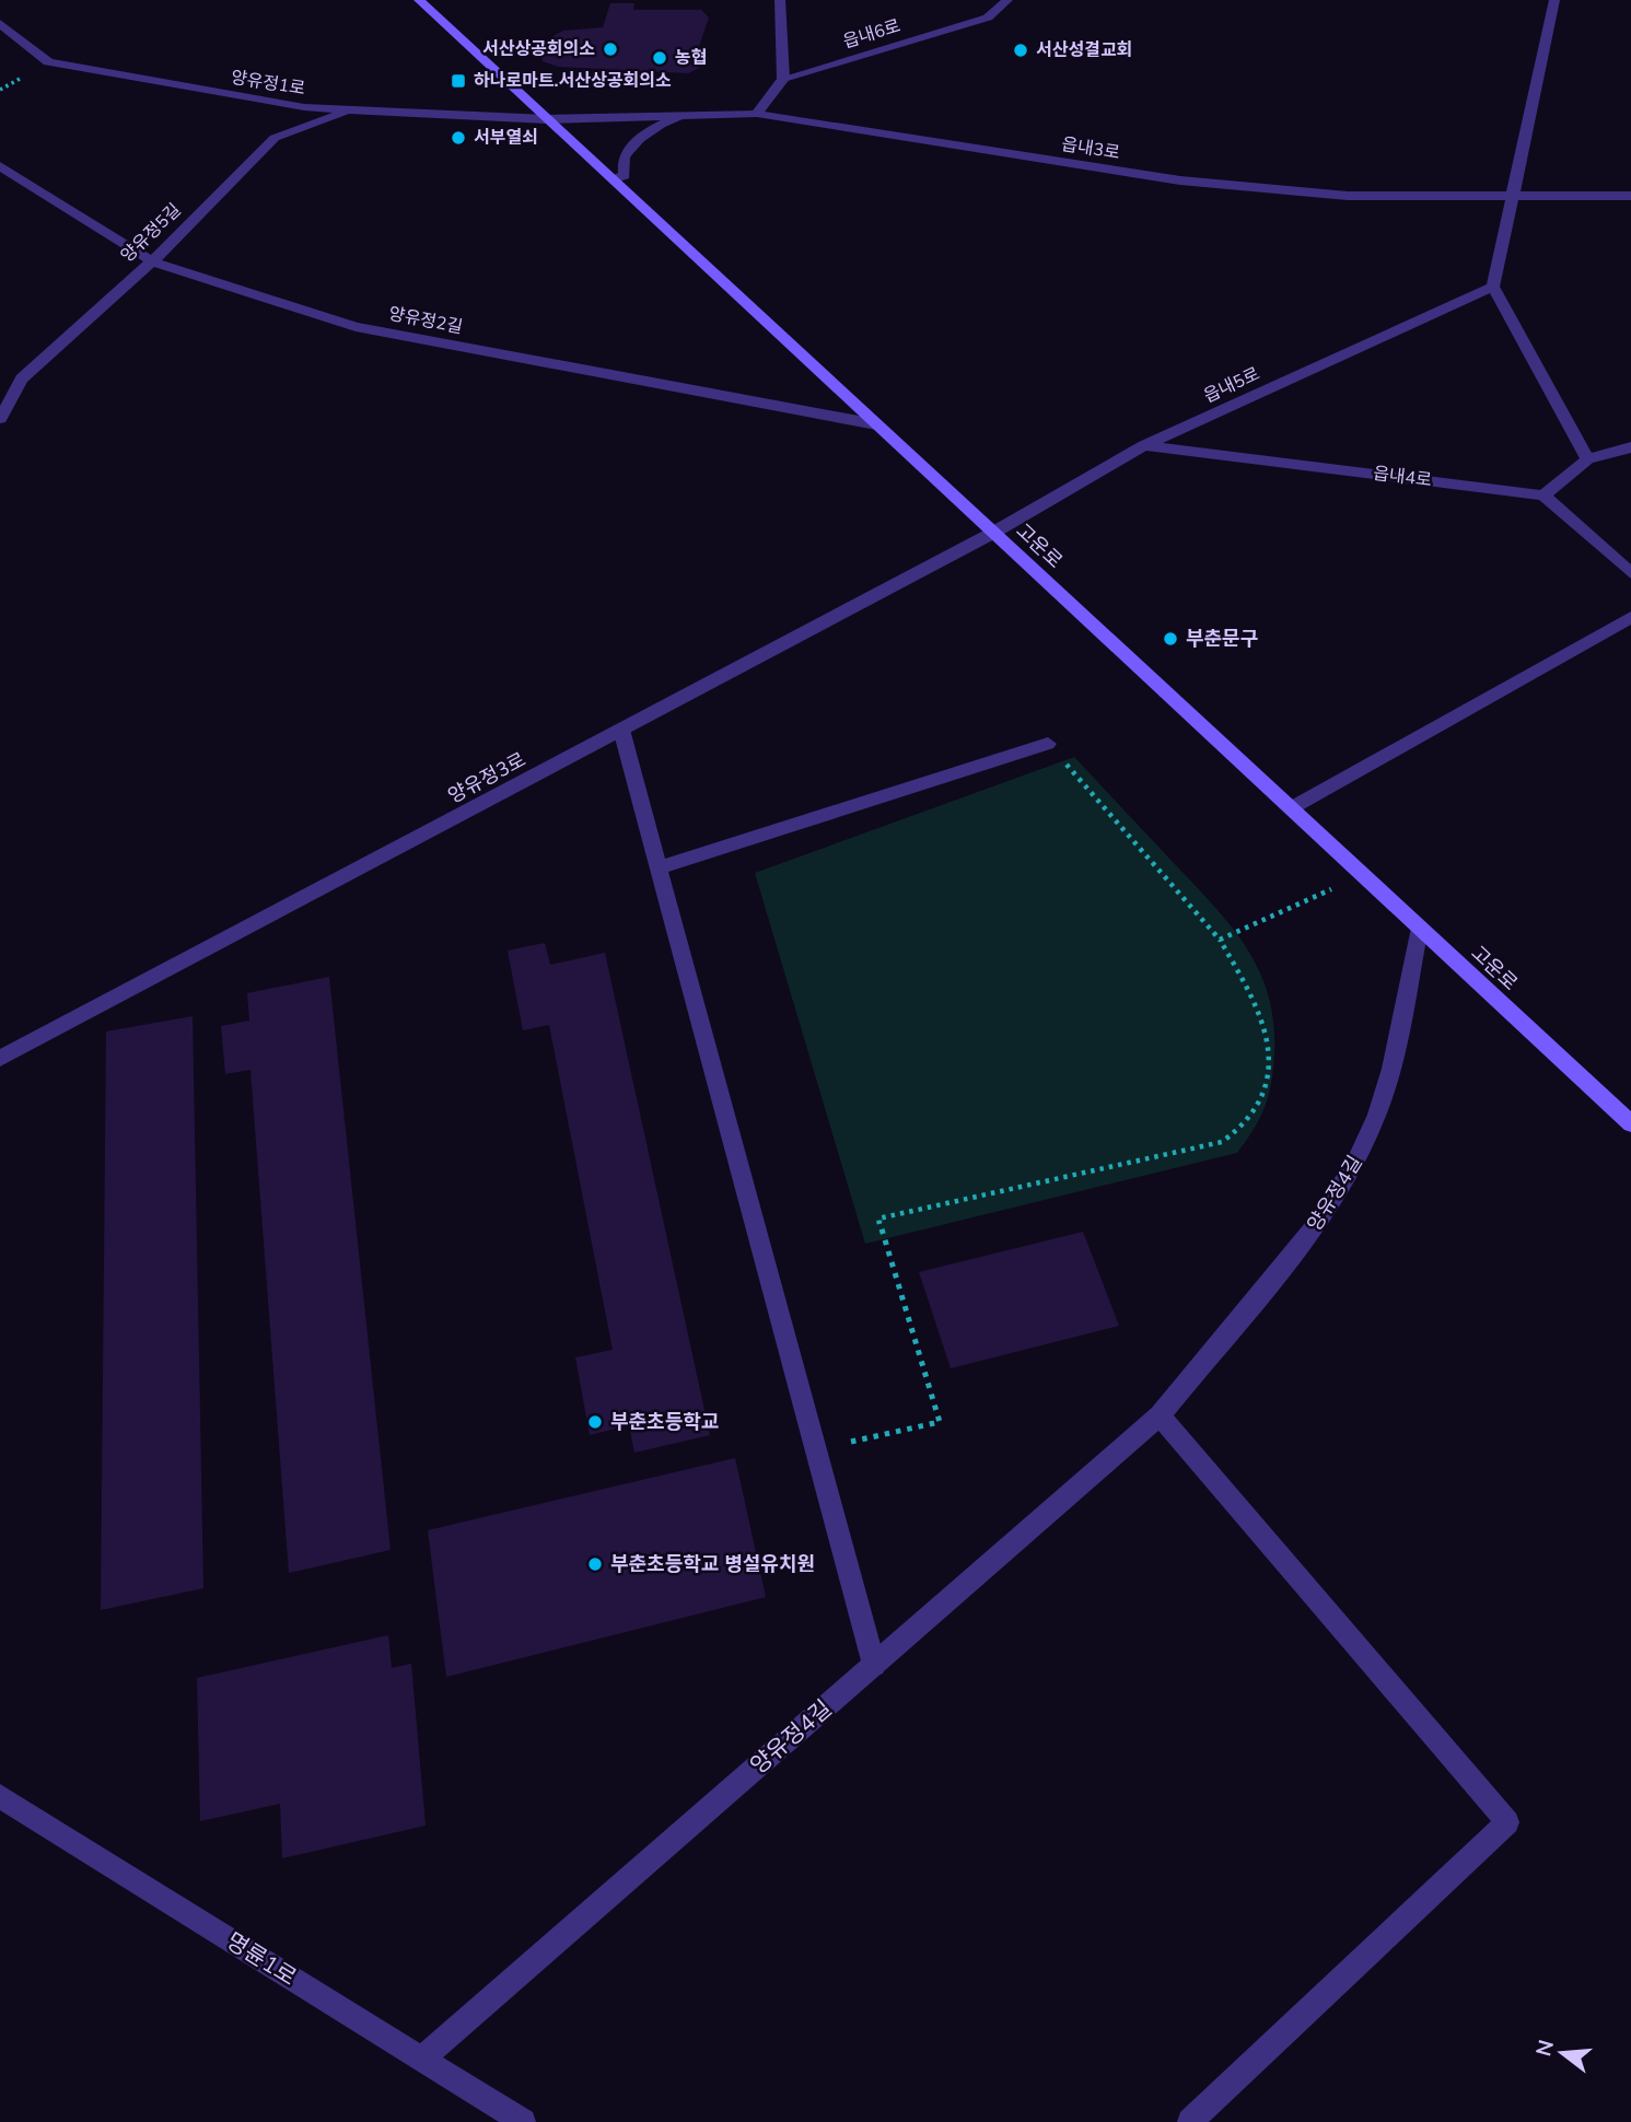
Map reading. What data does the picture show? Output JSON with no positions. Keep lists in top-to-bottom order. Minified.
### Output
{"streets":{"street":["읍내6로","양유정1로","읍내3로","양유정5길","양유정2길","읍내5로","읍내4로","고운로","양유정3로","양유정4길","명륜1로"]},"crossings":[["양유정1로","읍내3로"],["양유정1로","양유정5길"],["양유정1로","고운로"],["읍내3로","고운로"],["양유정5길","양유정2길"],["양유정2길","고운로"],["읍내5로","읍내4로"],["읍내5로","고운로"],["읍내5로","양유정3로"],["고운로","양유정3로"],["고운로","양유정4길"],["양유정4길","명륜1로"]],"places":{"other":["서산상공회의소","서산성결교회","농협","서부열쇠","부춘문구","부춘초등학교","부춘초등학교 병설유치원"],"transit":["하나로마트.서산상공회의소"]},"north":"left"}
